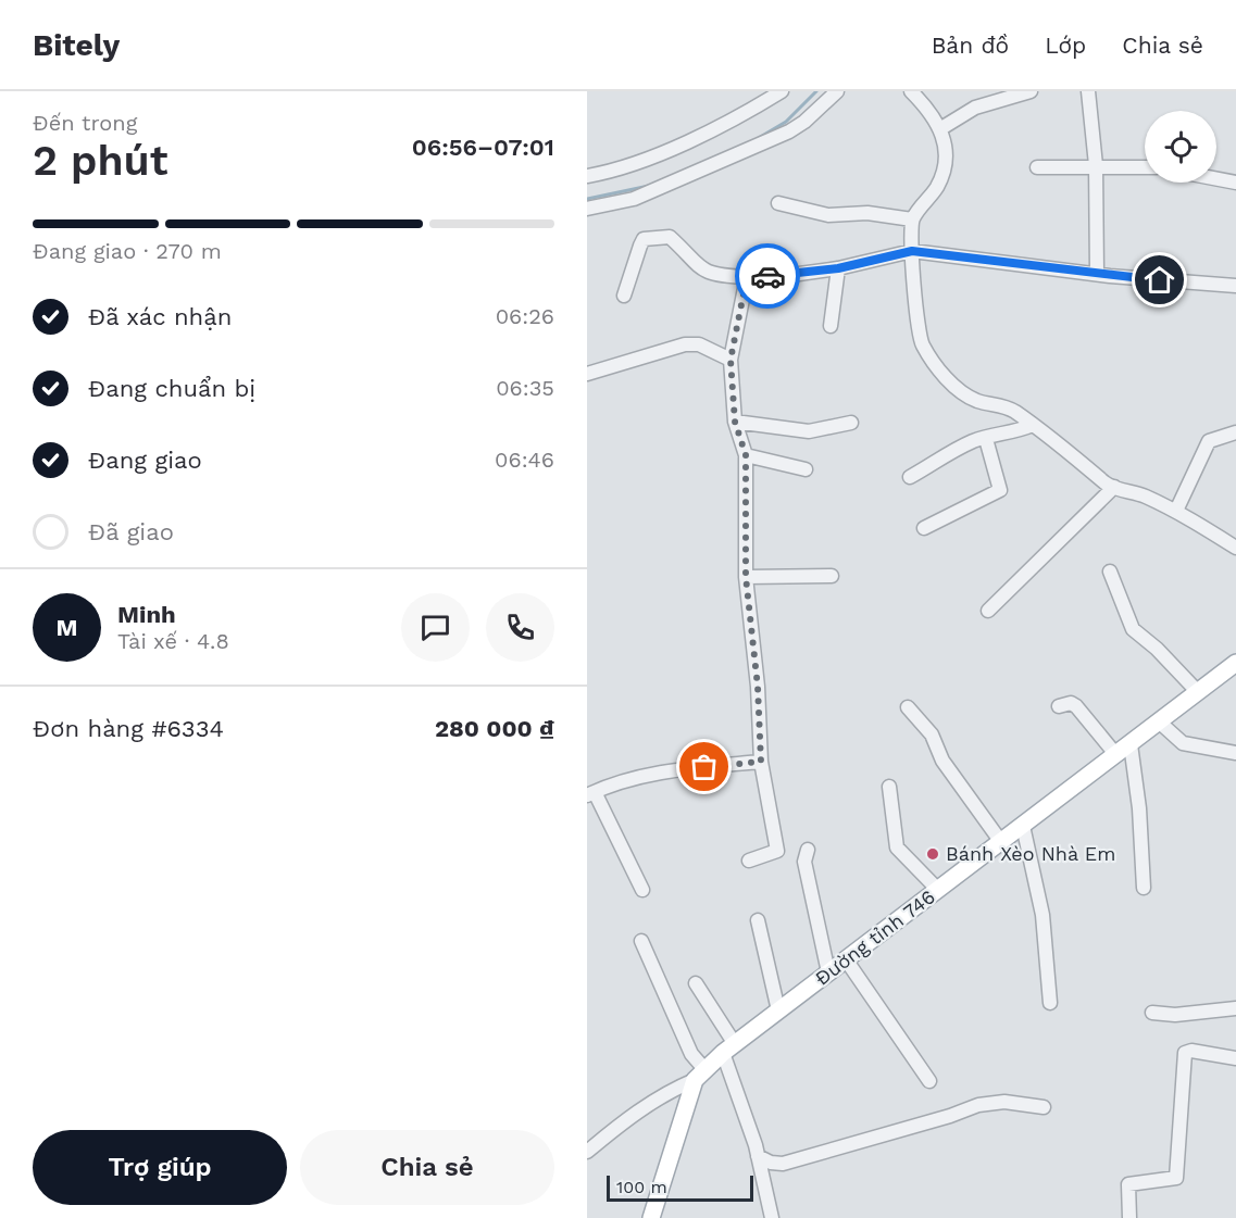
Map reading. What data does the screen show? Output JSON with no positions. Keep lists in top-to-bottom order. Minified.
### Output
{"streets":{"main road":["Đường tỉnh 746"]},"places":["Bánh Xèo Nhà Em"],"scale_bar":"100 m","page":{"header":"Bitely","nav":["Bản đồ","Lớp","Chia sẻ"],"heading":["2 phút","Đến trong","06:56–07:01"],"panel":["Minh","Tài xế · 4.8","Đơn hàng #6334","280 000 ₫"],"bar":"Đang giao · 270 m","list":[["Đã xác nhận","06:26"],["Đang chuẩn bị","06:35"],["Đang giao","06:46"],"Đã giao"],"round":"M","buttons":["Trợ giúp","Chia sẻ"],"scale":"100 m"}}
